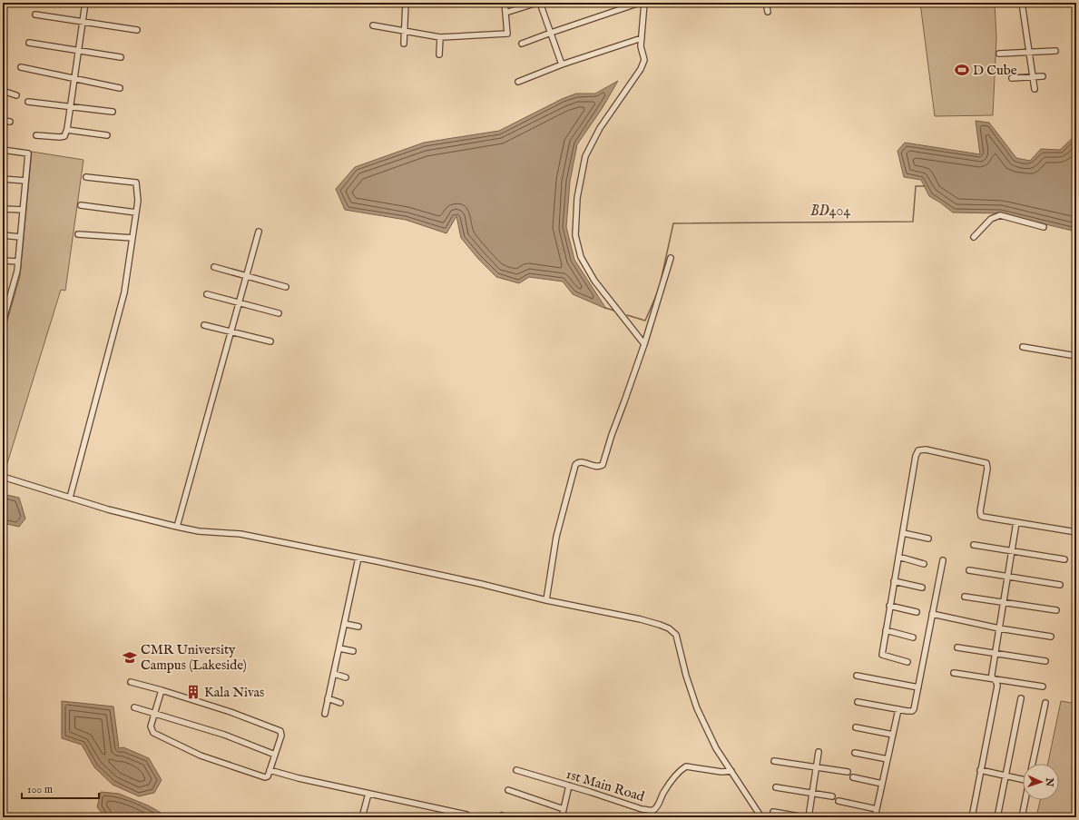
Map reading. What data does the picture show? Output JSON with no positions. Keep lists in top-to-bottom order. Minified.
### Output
{"streets":{"street":["1st Main Road"]},"water":["BD404"],"places":{"sports":["D Cube"],"school or university":["CMR University Campus (Lakeside)"],"building":["Kala Nivas"]},"scale_bar":"100 m","north":"right"}
